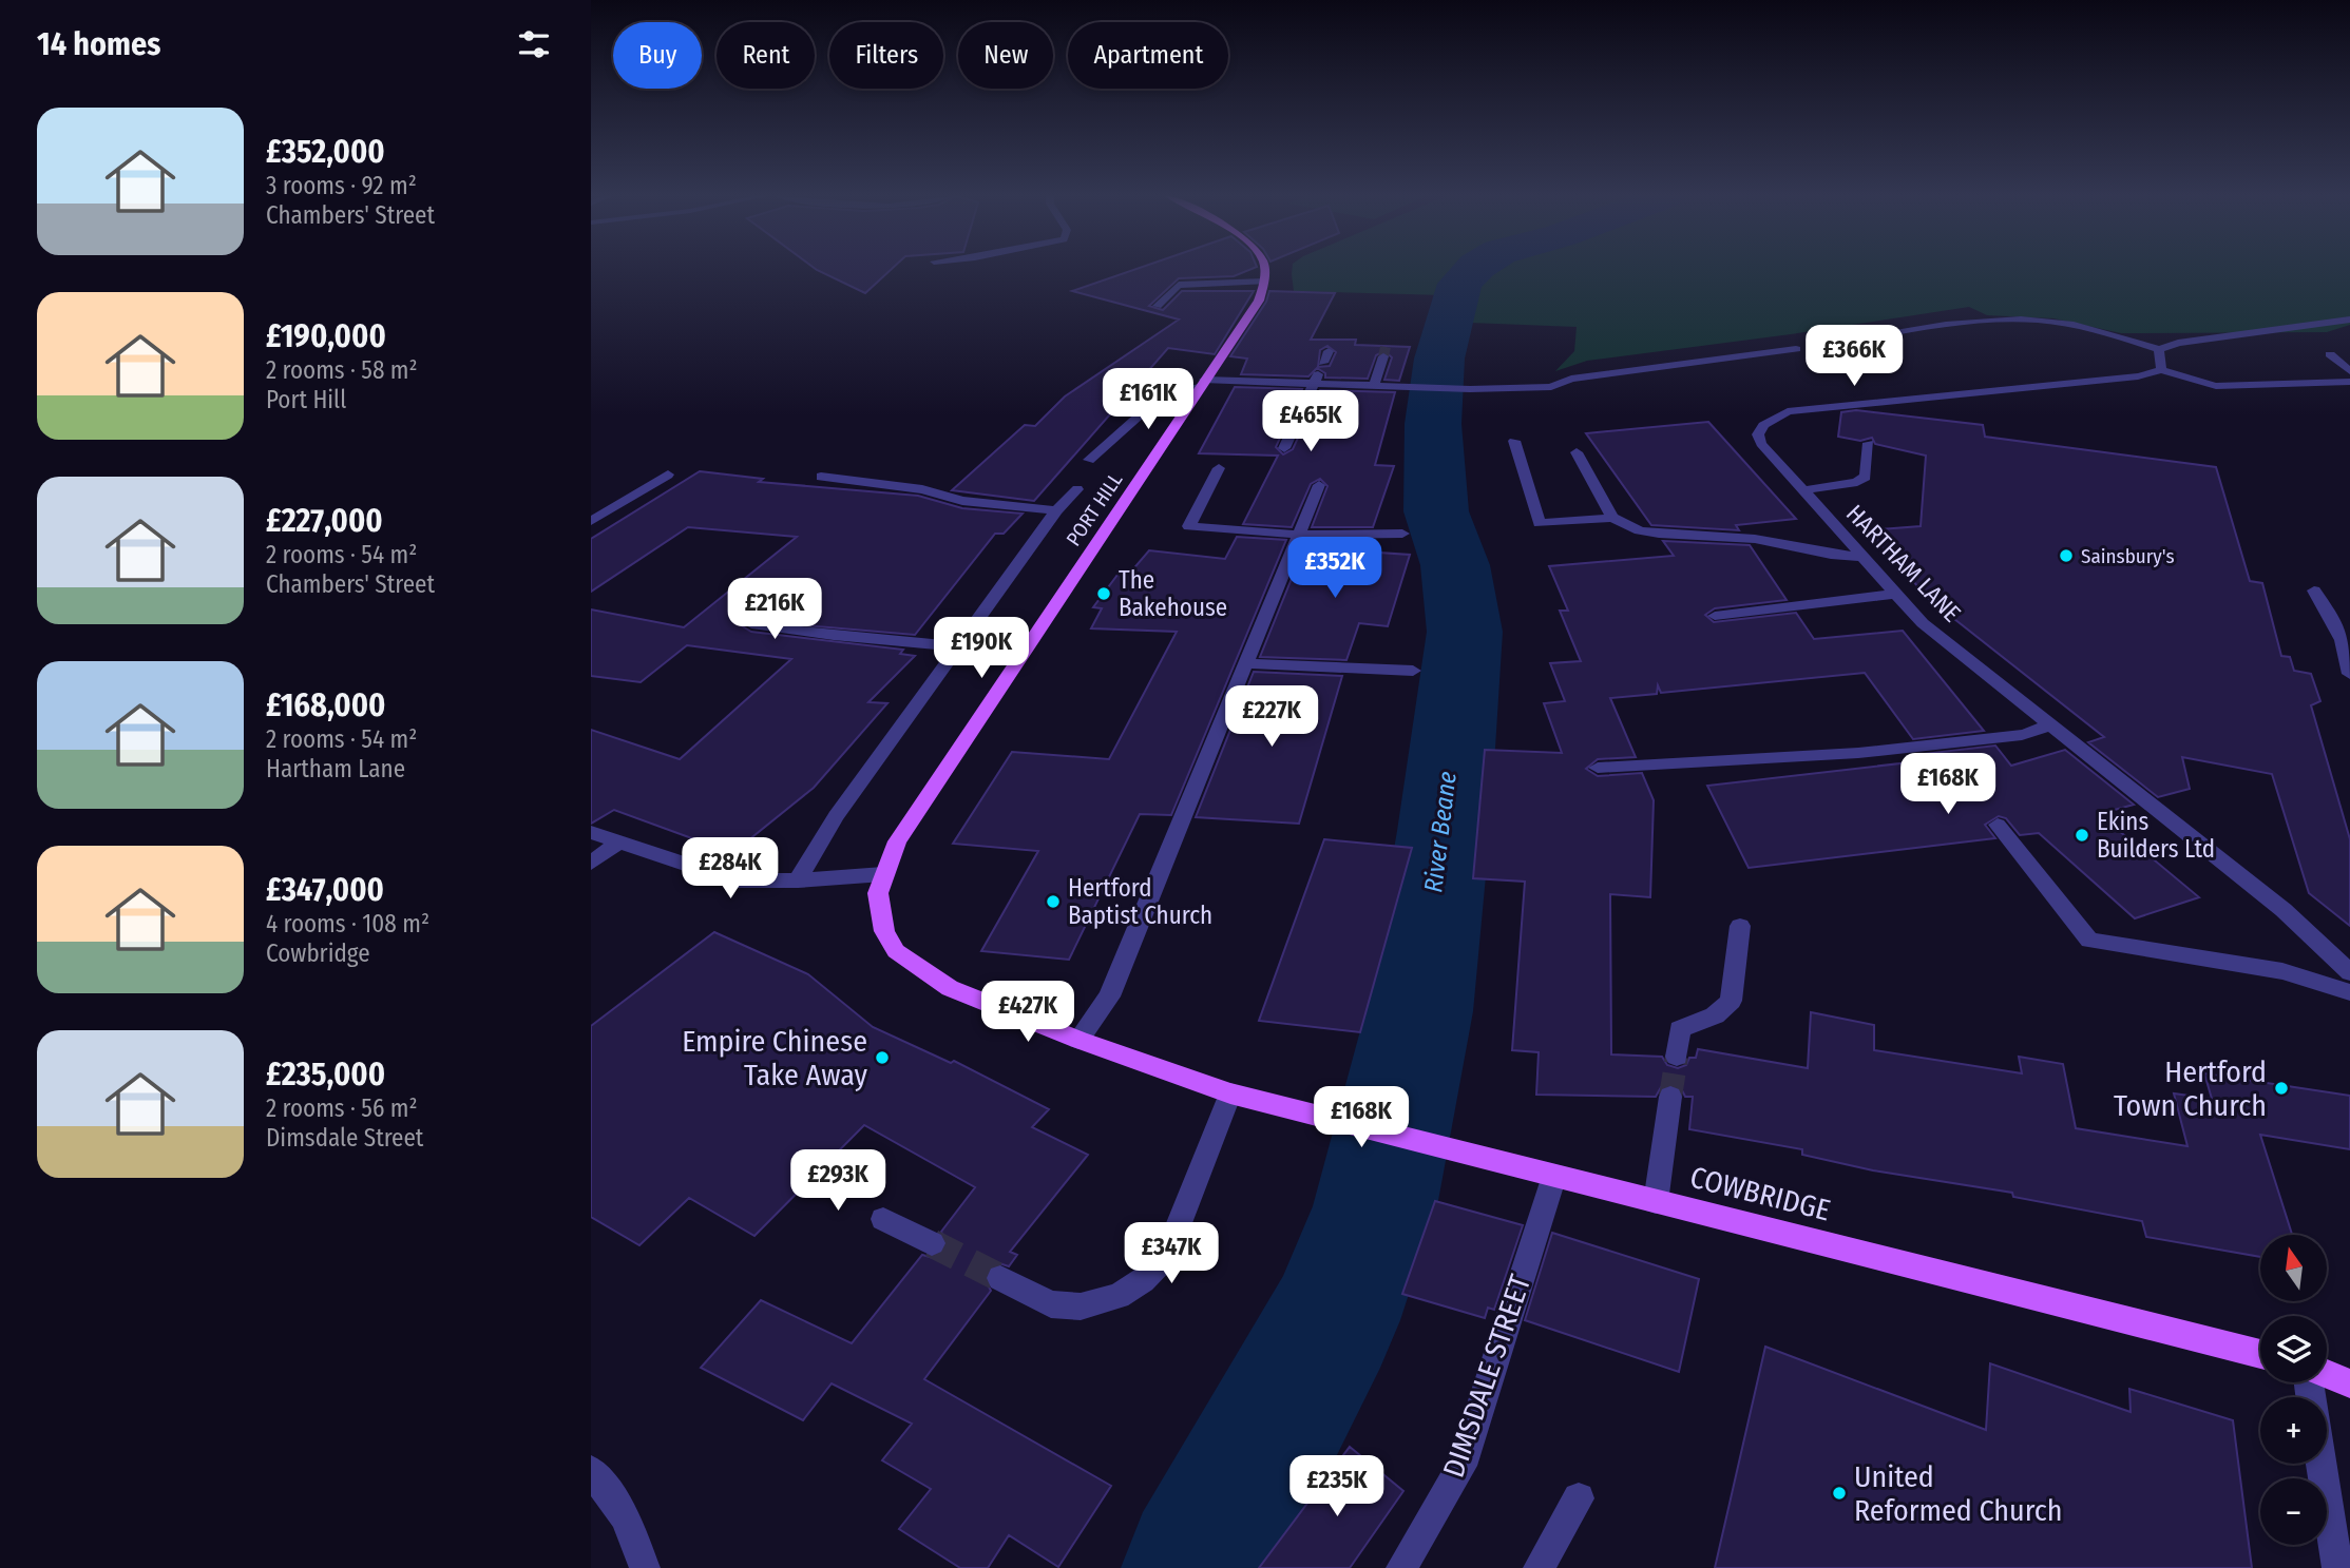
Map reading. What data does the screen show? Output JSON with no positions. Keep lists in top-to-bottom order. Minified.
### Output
{"streets":{"main road":["PORT HILL","COWBRIDGE"],"street":["HARTHAM LANE","DIMSDALE STREET"]},"crossings":[["PORT HILL","COWBRIDGE"],["COWBRIDGE","DIMSDALE STREET"]],"water":["River Beane"],"places":["Sainsbury's","The Bakehouse","Ekins Builders Ltd","Hertford Baptist Church","Empire Chinese Take Away","Hertford Town Church","United Reformed Church"],"north":"top","page":{"heading":"14 homes","chip":["Buy","Rent","Filters","New","Apartment"],"list":[{"name":"£352,000","note":"3 rooms · 92 m² · Chambers' Street"},{"name":"£190,000","note":"2 rooms · 58 m² · Port Hill"},{"name":"£227,000","note":"2 rooms · 54 m² · Chambers' Street"},{"name":"£168,000","note":"2 rooms · 54 m² · Hartham Lane"},{"name":"£347,000","note":"4 rooms · 108 m² · Cowbridge"},{"name":"£235,000","note":"2 rooms · 56 m² · Dimsdale Street"}],"price":["£366K","£161K","£465K","£352K","£216K","£190K","£227K","£168K","£284K","£427K","£168K","£293K","£347K","£235K"],"map_buttons":["+","−"]}}
